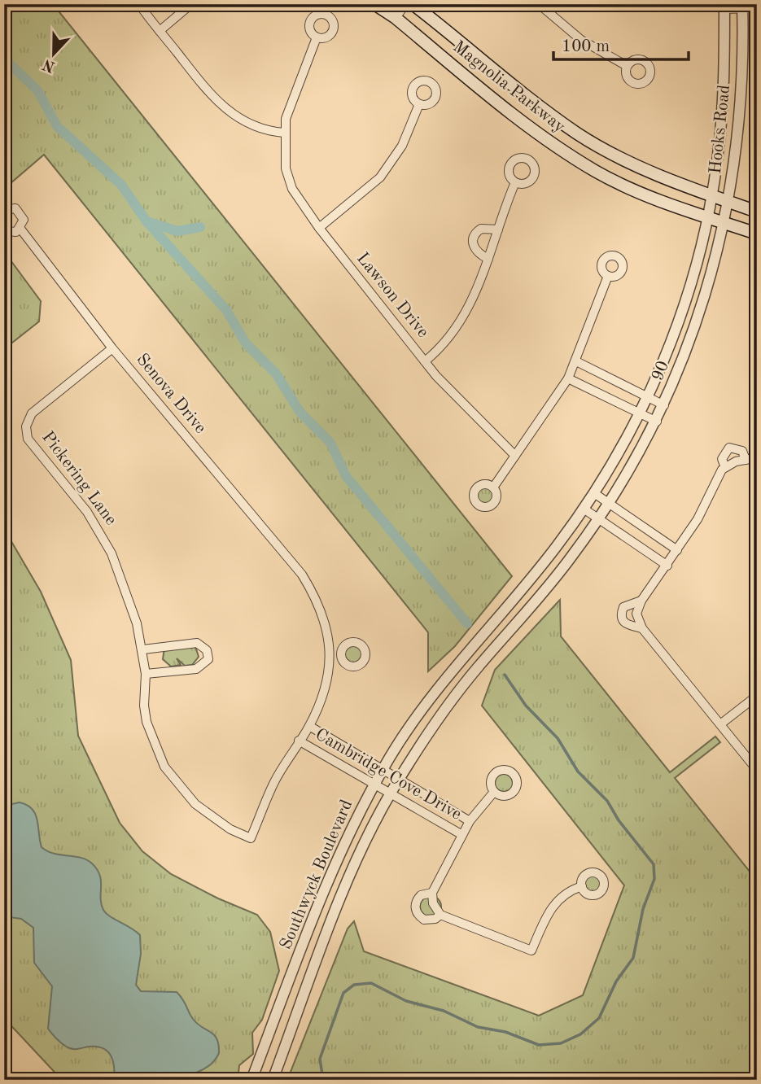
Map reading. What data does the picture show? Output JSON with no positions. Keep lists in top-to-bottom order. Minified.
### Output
{"streets":{"main road":["Magnolia Parkway"],"street":["Hooks Road","Lawson Drive","90","Senova Drive","Pickering Lane","Cambridge Cove Drive","Southwyck Boulevard"]},"crossings":[["Magnolia Parkway","Hooks Road"],["Magnolia Parkway","90"],["Hooks Road","90"],["90","Southwyck Boulevard"],["Senova Drive","Pickering Lane"],["Pickering Lane","Cambridge Cove Drive"],["Cambridge Cove Drive","Southwyck Boulevard"]],"scale_bar":"100 m","north":"bottom"}
